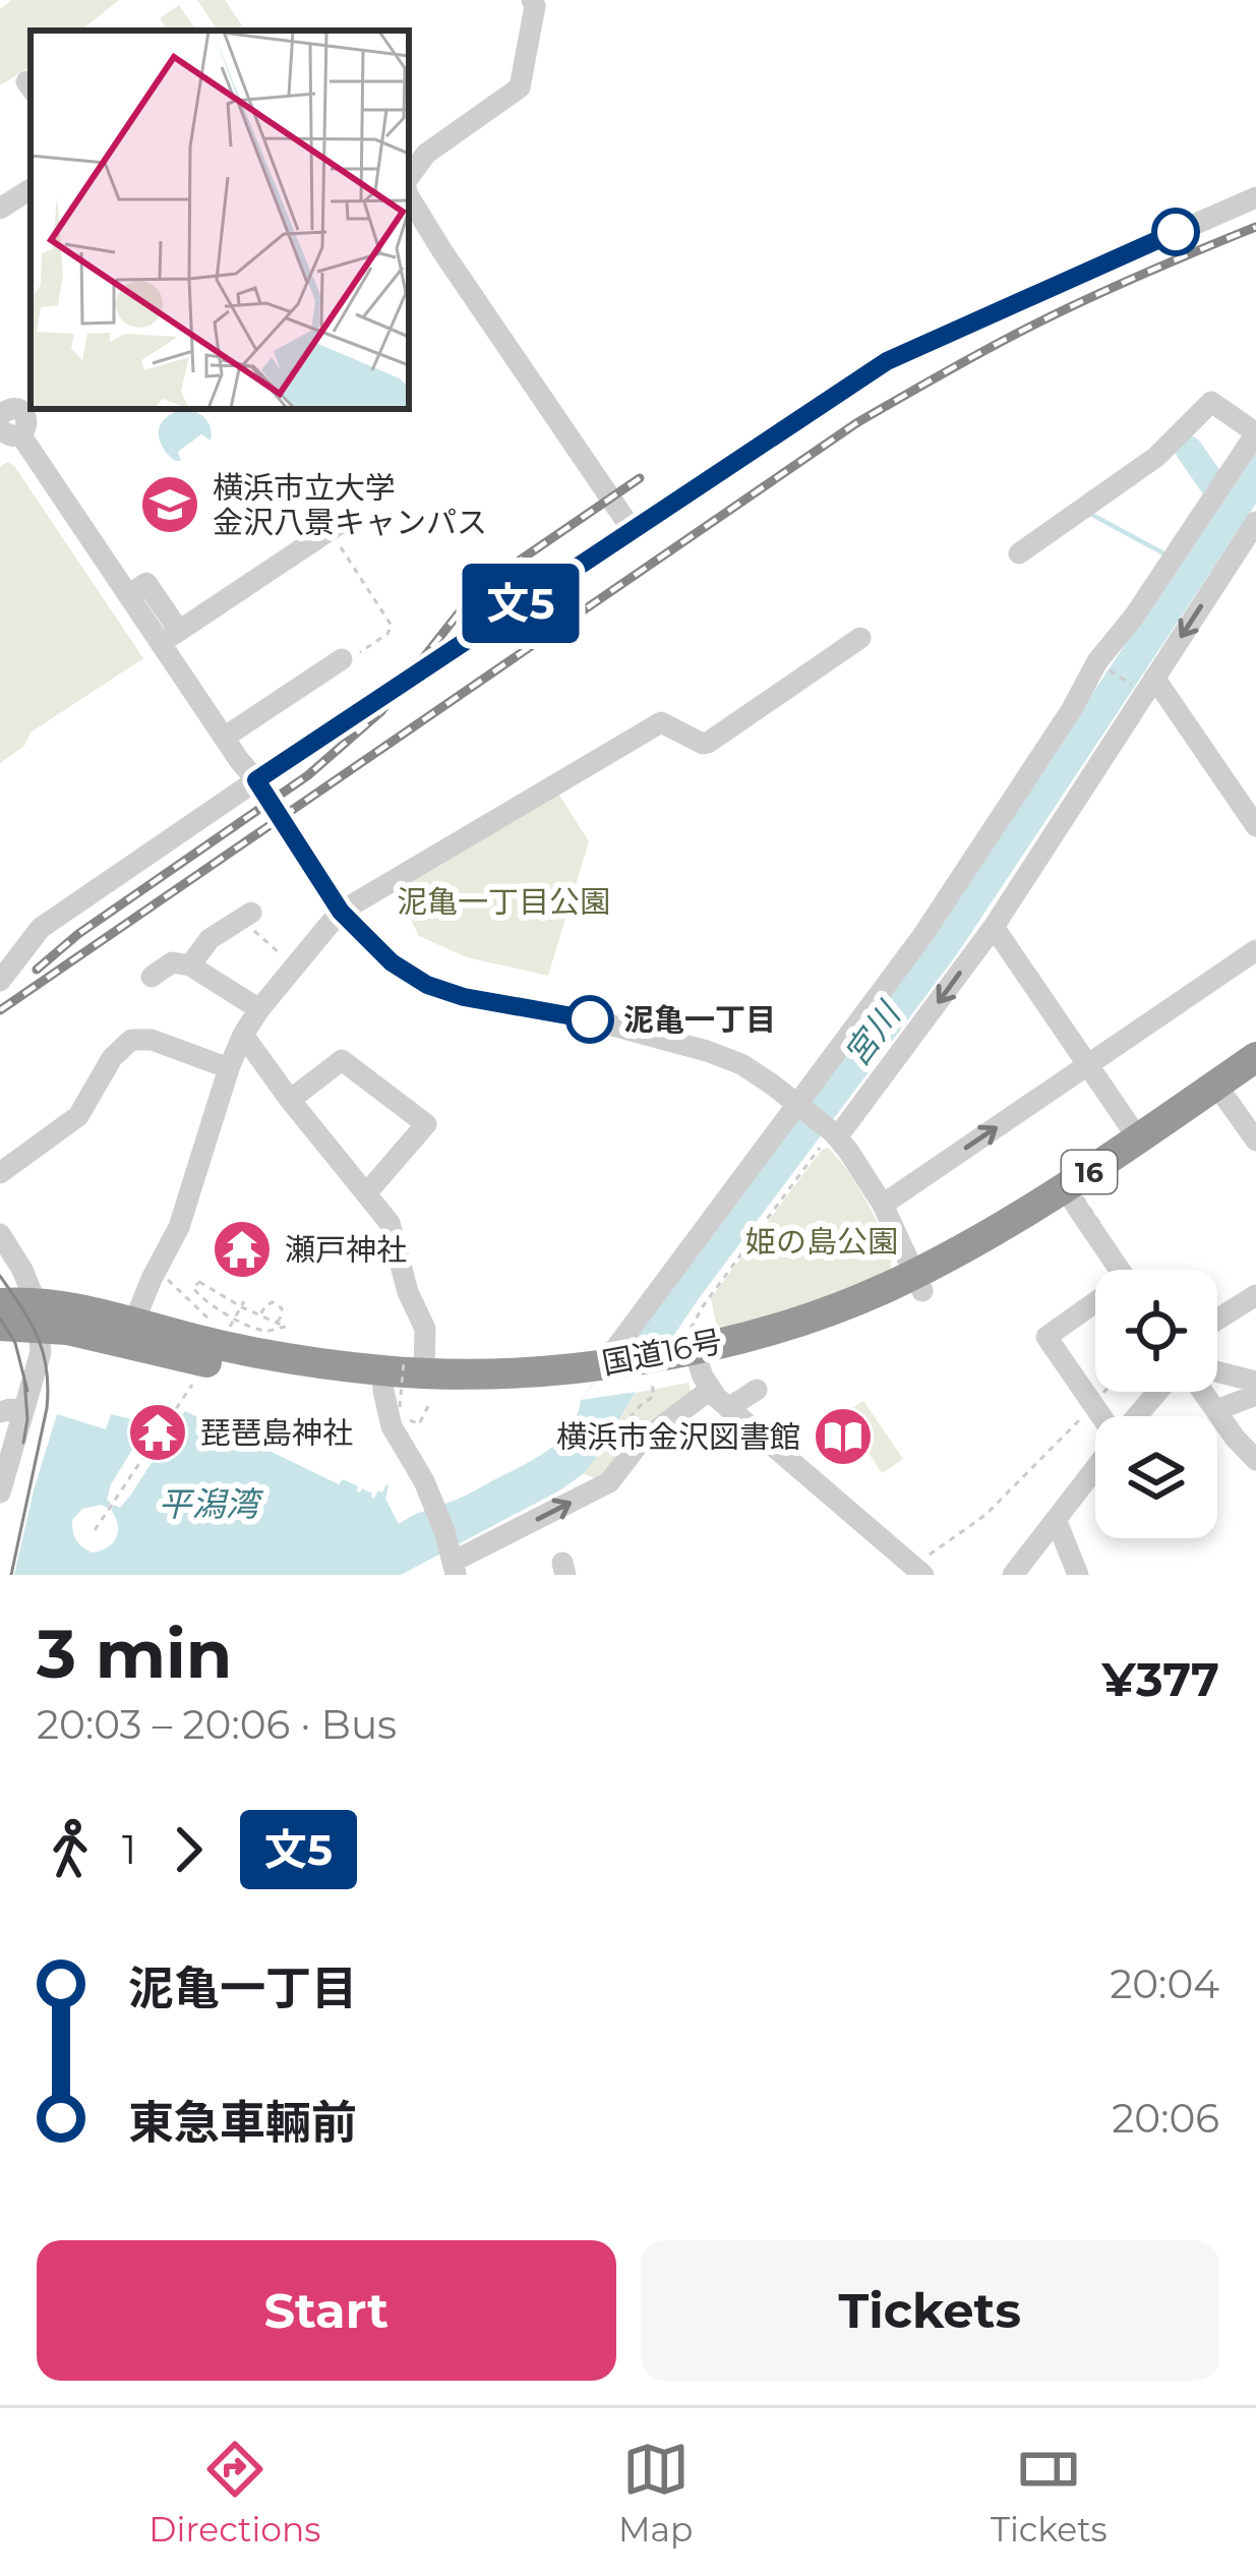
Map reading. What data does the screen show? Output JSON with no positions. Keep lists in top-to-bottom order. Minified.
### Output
{"streets":{"highway":["16","国道16号"]},"water":["宮川","平潟湾"],"parks":["泥亀一丁目公園","姫の島公園"],"places":{"school or university":["横浜市立大学 金沢八景キャンパス"],"other":["泥亀一丁目"],"temple":["瀬戸神社","琵琶島神社"],"library":["横浜市金沢図書館"]},"lines":["bus line 文5"],"page":{"on_map":"文5","heading":["3 min","20:03 – 20:06 · Bus","¥377"],"legs":["1","文5"],"list":[{"name":"泥亀一丁目","value":"20:04"},{"name":"東急車輛前","value":"20:06"}],"buttons":["Start","Tickets"],"tabs":["Directions","Map","Tickets"]}}
